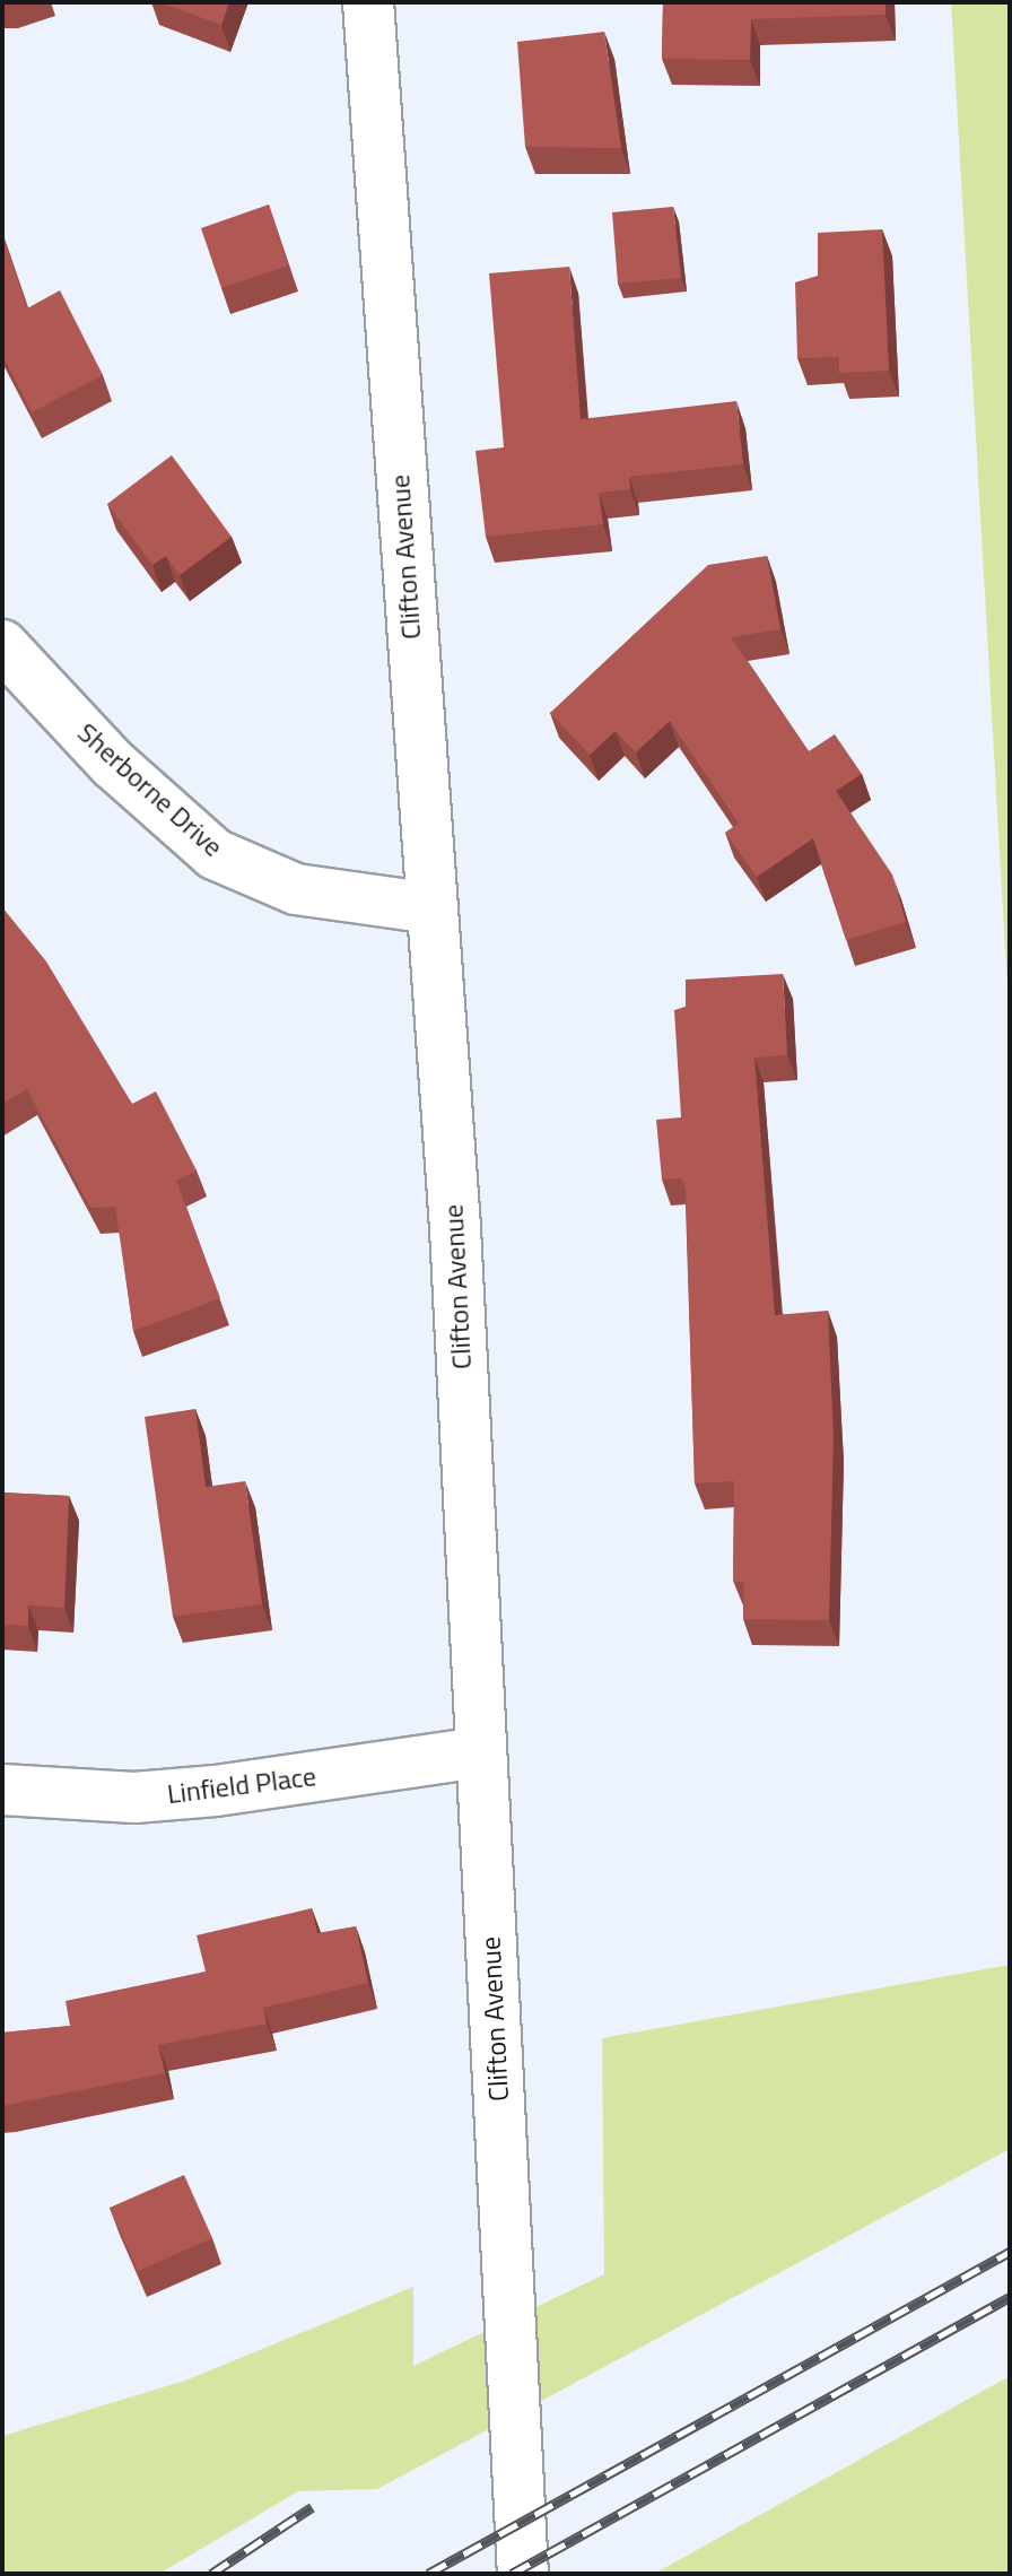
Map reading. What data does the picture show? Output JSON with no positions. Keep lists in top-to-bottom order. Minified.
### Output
{"streets":{"street":["Clifton Avenue","Sherborne Drive","Linfield Place"]},"crossings":[["Clifton Avenue","Sherborne Drive"],["Clifton Avenue","Linfield Place"]]}
